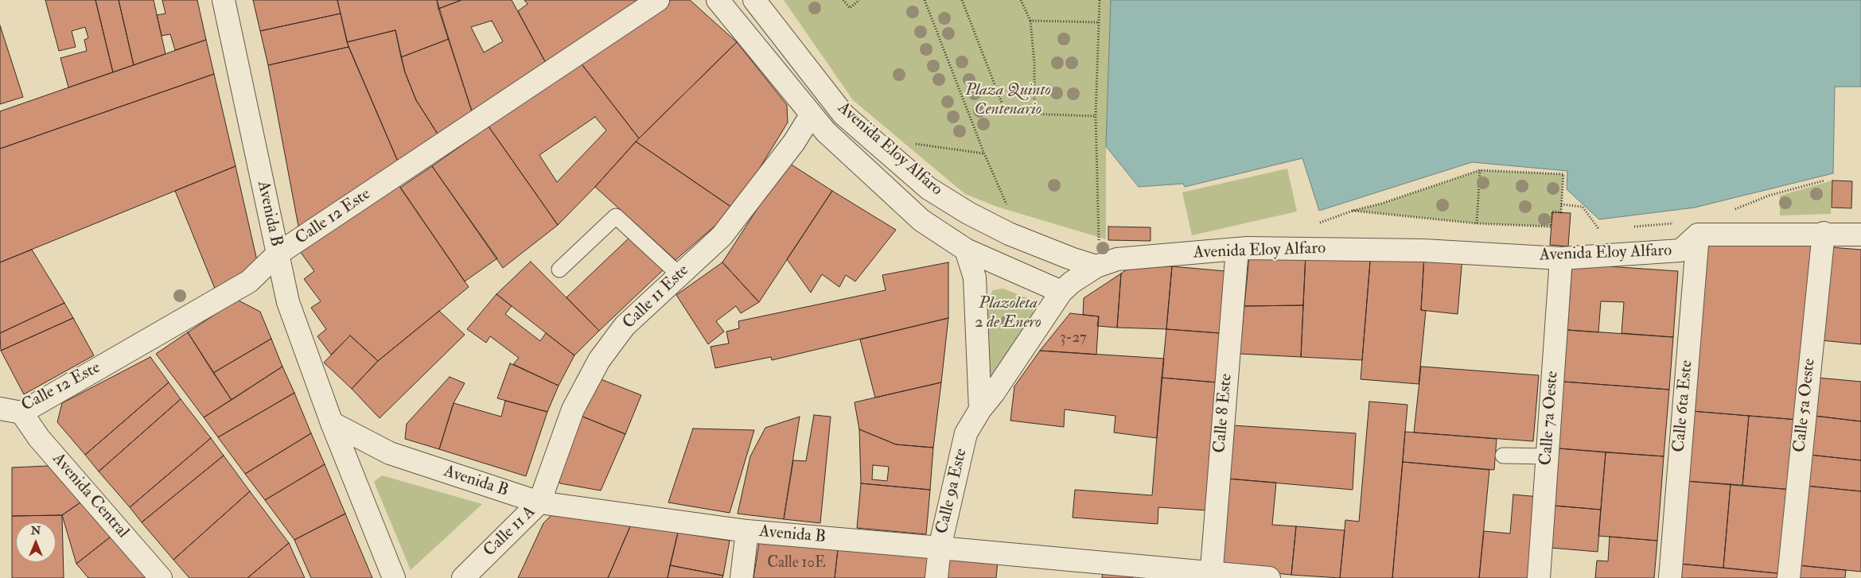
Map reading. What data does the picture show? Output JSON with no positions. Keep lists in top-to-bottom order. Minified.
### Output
{"streets":{"street":["Avenida Eloy Alfaro","Avenida B","Calle 12 Este","Calle 11 Este","Calle 5a Oeste","Calle 6ta Este","Calle 8 Este","Calle 7a Oeste","Calle 9a Este","Avenida Central","Calle 11 A"]},"crossings":[["Avenida Eloy Alfaro","Calle 11 Este"],["Avenida Eloy Alfaro","Calle 6ta Este"],["Avenida Eloy Alfaro","Calle 8 Este"],["Avenida Eloy Alfaro","Calle 7a Oeste"],["Avenida Eloy Alfaro","Calle 9a Este"],["Avenida B","Calle 12 Este"],["Avenida B","Calle 11 Este"],["Avenida B","Calle 8 Este"],["Avenida B","Calle 9a Este"],["Avenida B","Calle 11 A"],["Calle 12 Este","Avenida Central"],["Calle 11 Este","Calle 11 A"]],"parks":["Plaza Quinto Centenario","Plazoleta 2 de Enero"],"house_numbers":["3-27","Calle 10E"],"north":"top"}
